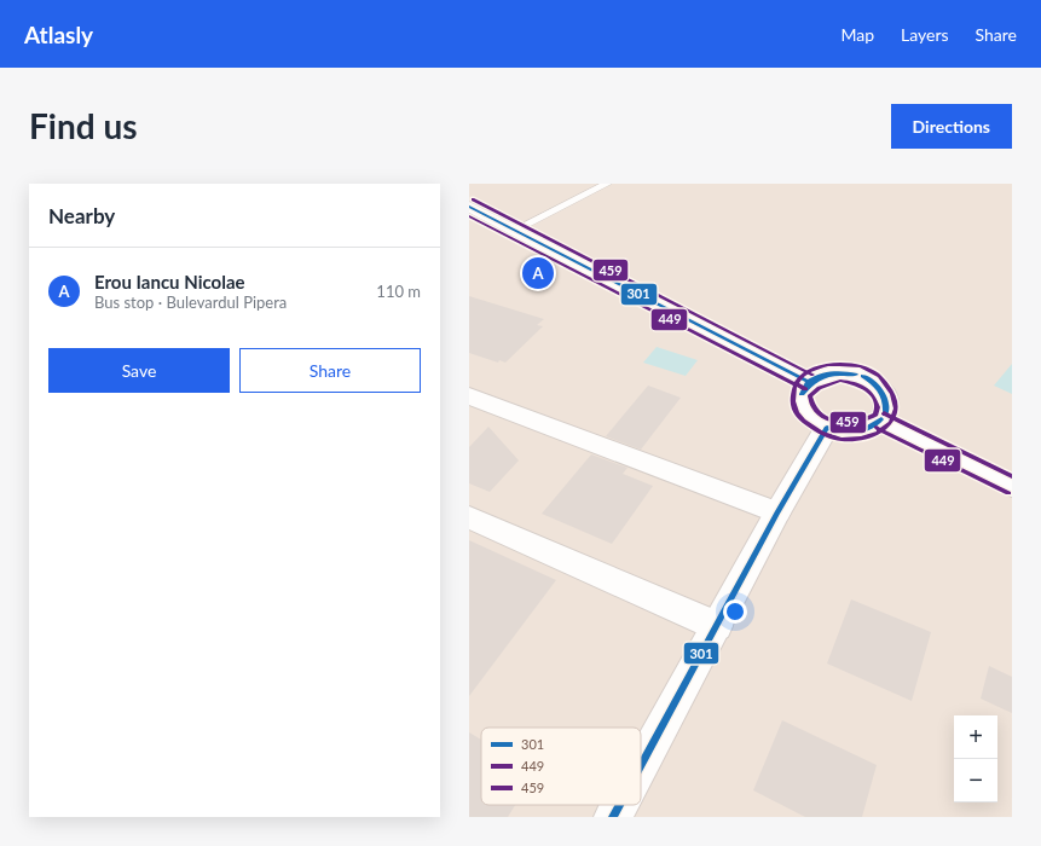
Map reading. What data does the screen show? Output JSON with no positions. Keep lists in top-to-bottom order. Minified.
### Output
{"lines":["transit line 459","transit line 301","transit line 449"],"legend":["301","449","459"],"page":{"header":"Atlasly","nav":["Map","Layers","Share"],"buttons":["Directions",["Save","Share"]],"title":"Find us","heading":"Nearby","list":[{"mark":"A","name":"Erou Iancu Nicolae","note":"Bus stop · Bulevardul Pipera","value":"110 m"}],"pins":"A","map_buttons":["+","−"]}}
